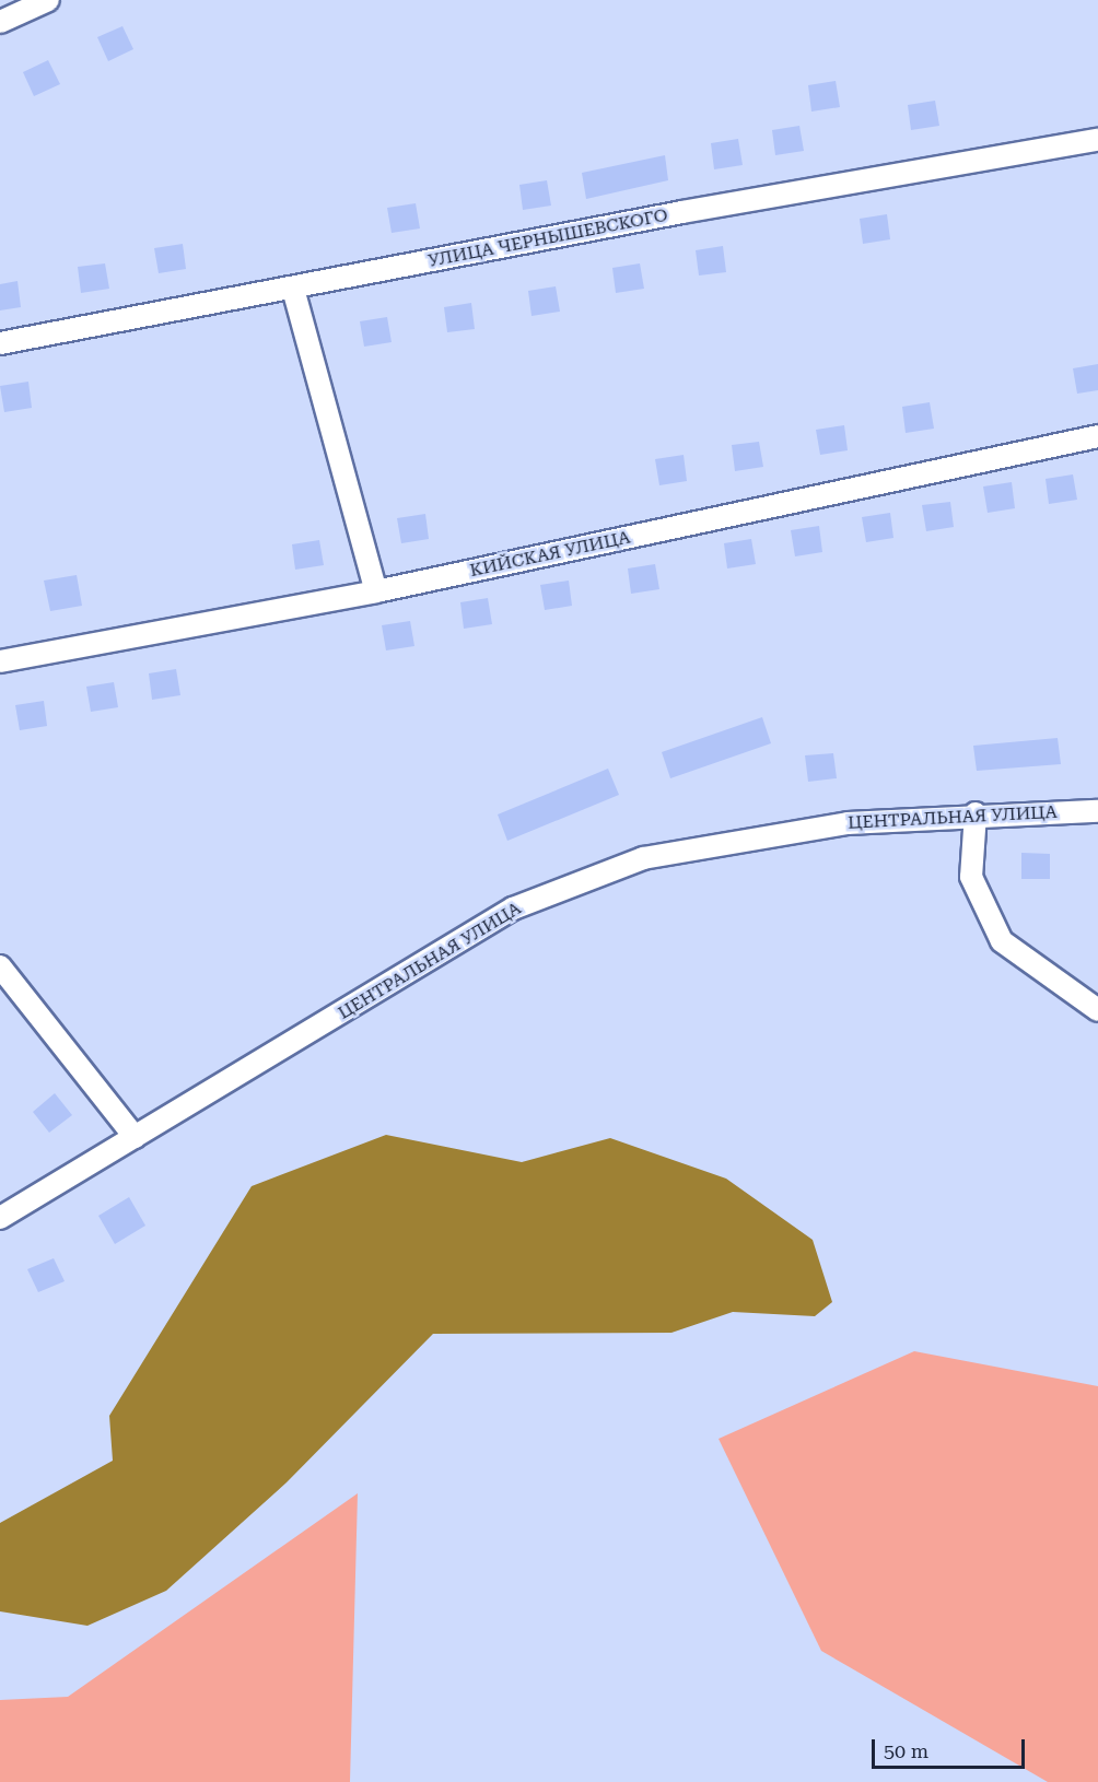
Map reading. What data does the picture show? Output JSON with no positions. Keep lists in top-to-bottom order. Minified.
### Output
{"streets":{"street":["УЛИЦА ЧЕРНЫШЕВСКОГО","КИЙСКАЯ УЛИЦА","ЦЕНТРАЛЬНАЯ УЛИЦА"]},"scale_bar":"50 m"}
